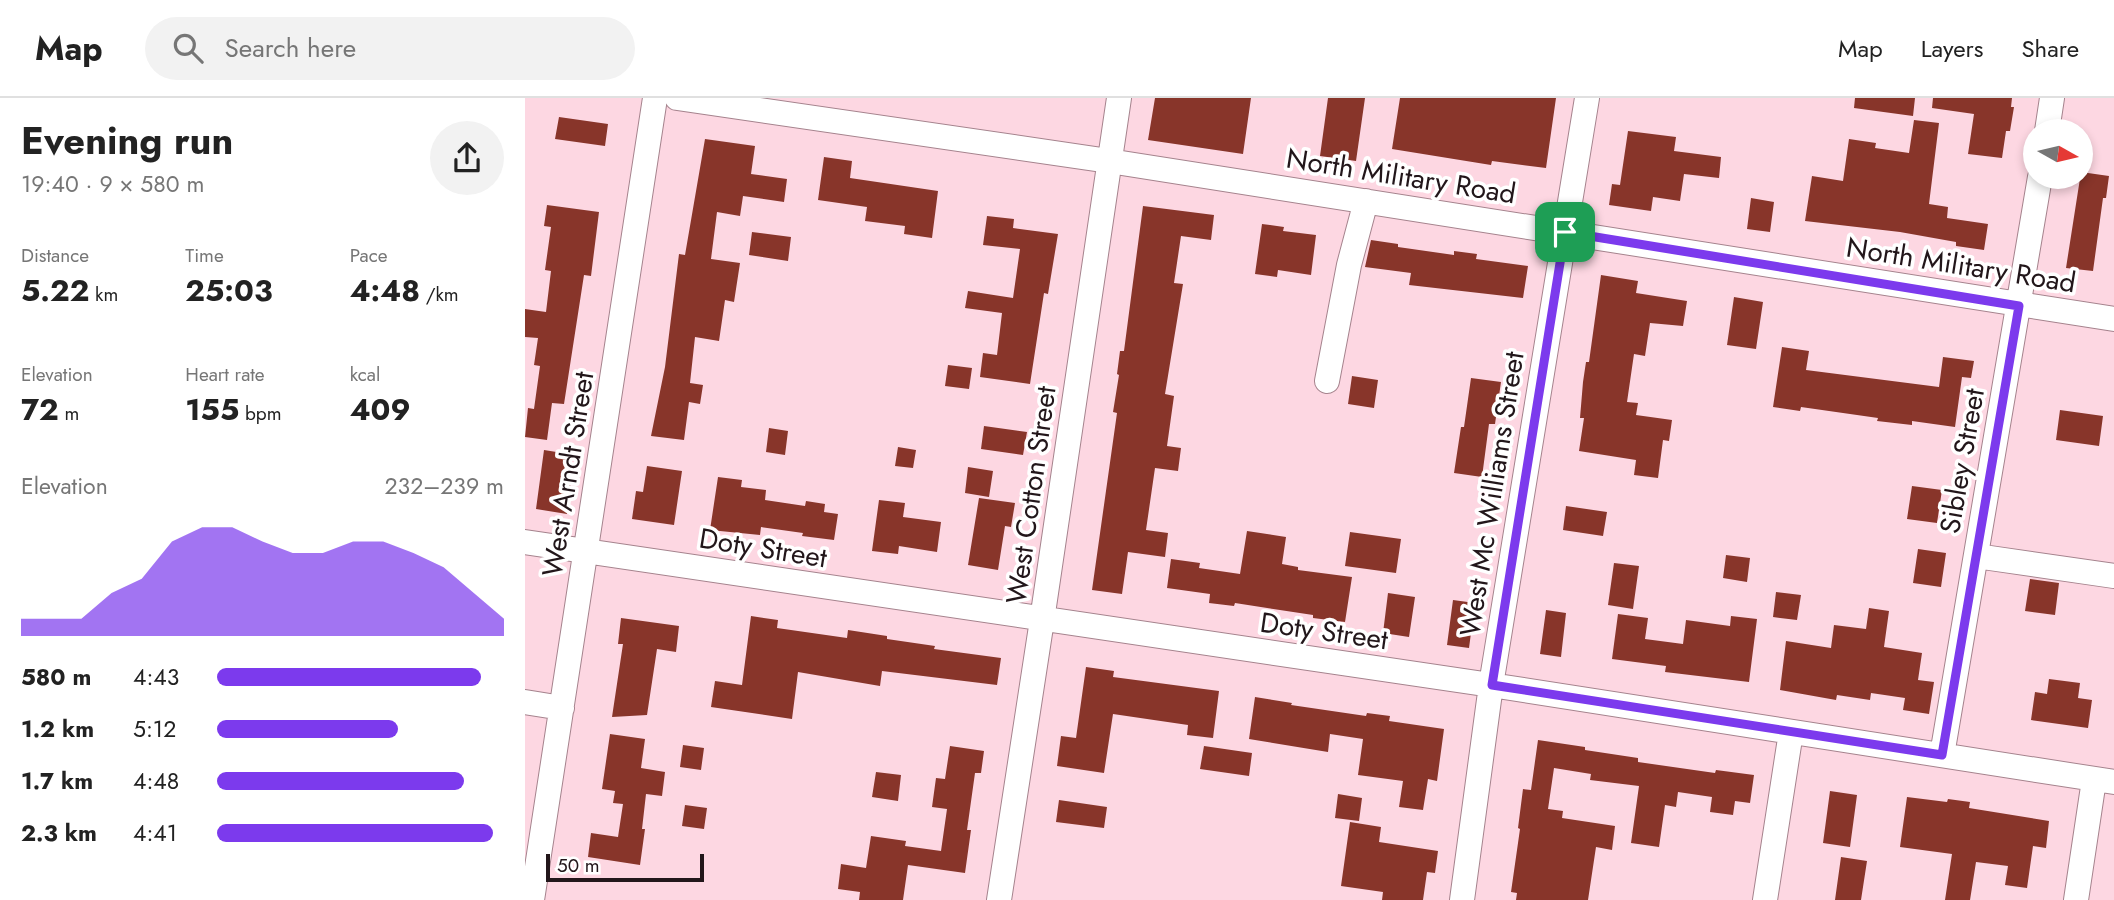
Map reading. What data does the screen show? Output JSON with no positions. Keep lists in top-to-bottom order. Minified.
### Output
{"streets":{"street":["North Military Road","Sibley Street","West Arndt Street","West Mc Williams Street","West Cotton Street","Doty Street"]},"crossings":[["North Military Road","Sibley Street"],["North Military Road","West Mc Williams Street"],["North Military Road","West Cotton Street"],["Sibley Street","Doty Street"],["West Arndt Street","Doty Street"],["West Mc Williams Street","Doty Street"],["West Cotton Street","Doty Street"]],"scale_bar":"50 m","north":"right","page":{"header":"Map","search":"Search here","nav":["Map","Layers","Share"],"heading":["Evening run","19:40 · 9 × 580 m"],"stats":[["Distance","5.22 km"],["Time","25:03"],["Pace","4:48 /km"],["Elevation","72 m"],["Heart rate","155 bpm"],["kcal","409"]],"chart":["Elevation","232–239 m"],"list":[{"name":"580 m","note":"4:43"},{"name":"1.2 km","note":"5:12"},{"name":"1.7 km","note":"4:48"},{"name":"2.3 km","note":"4:41"}],"scale":"50 m"}}
